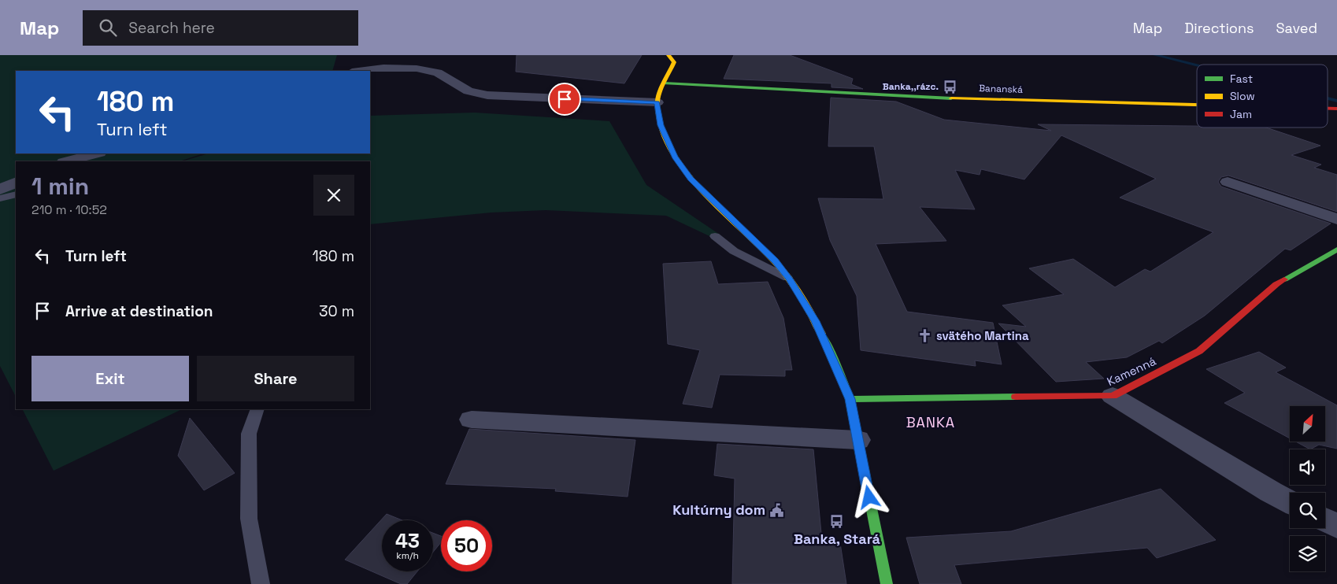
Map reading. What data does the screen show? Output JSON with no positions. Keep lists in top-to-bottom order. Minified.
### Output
{"streets":{"main road":["Bananská","Kamenná"]},"districts":["BANKA"],"places":{"bus stop":["Banka,,rázc.","Banka, Stará"],"church":["svätého Martina"],"public building":["Kultúrny dom"]},"legend":["Fast","Slow","Jam"],"north":"top right","page":{"header":"Map","search":"Search here","nav":["Map","Directions","Saved"],"turn":["180 m","Turn left"],"heading":["1 min","210 m · 10:52"],"list":[{"name":"Turn left","value":"180 m"},{"name":"Arrive at destination","value":"30 m"}],"buttons":["Exit","Share"],"speed":"43 km/h","limit":"50"}}
